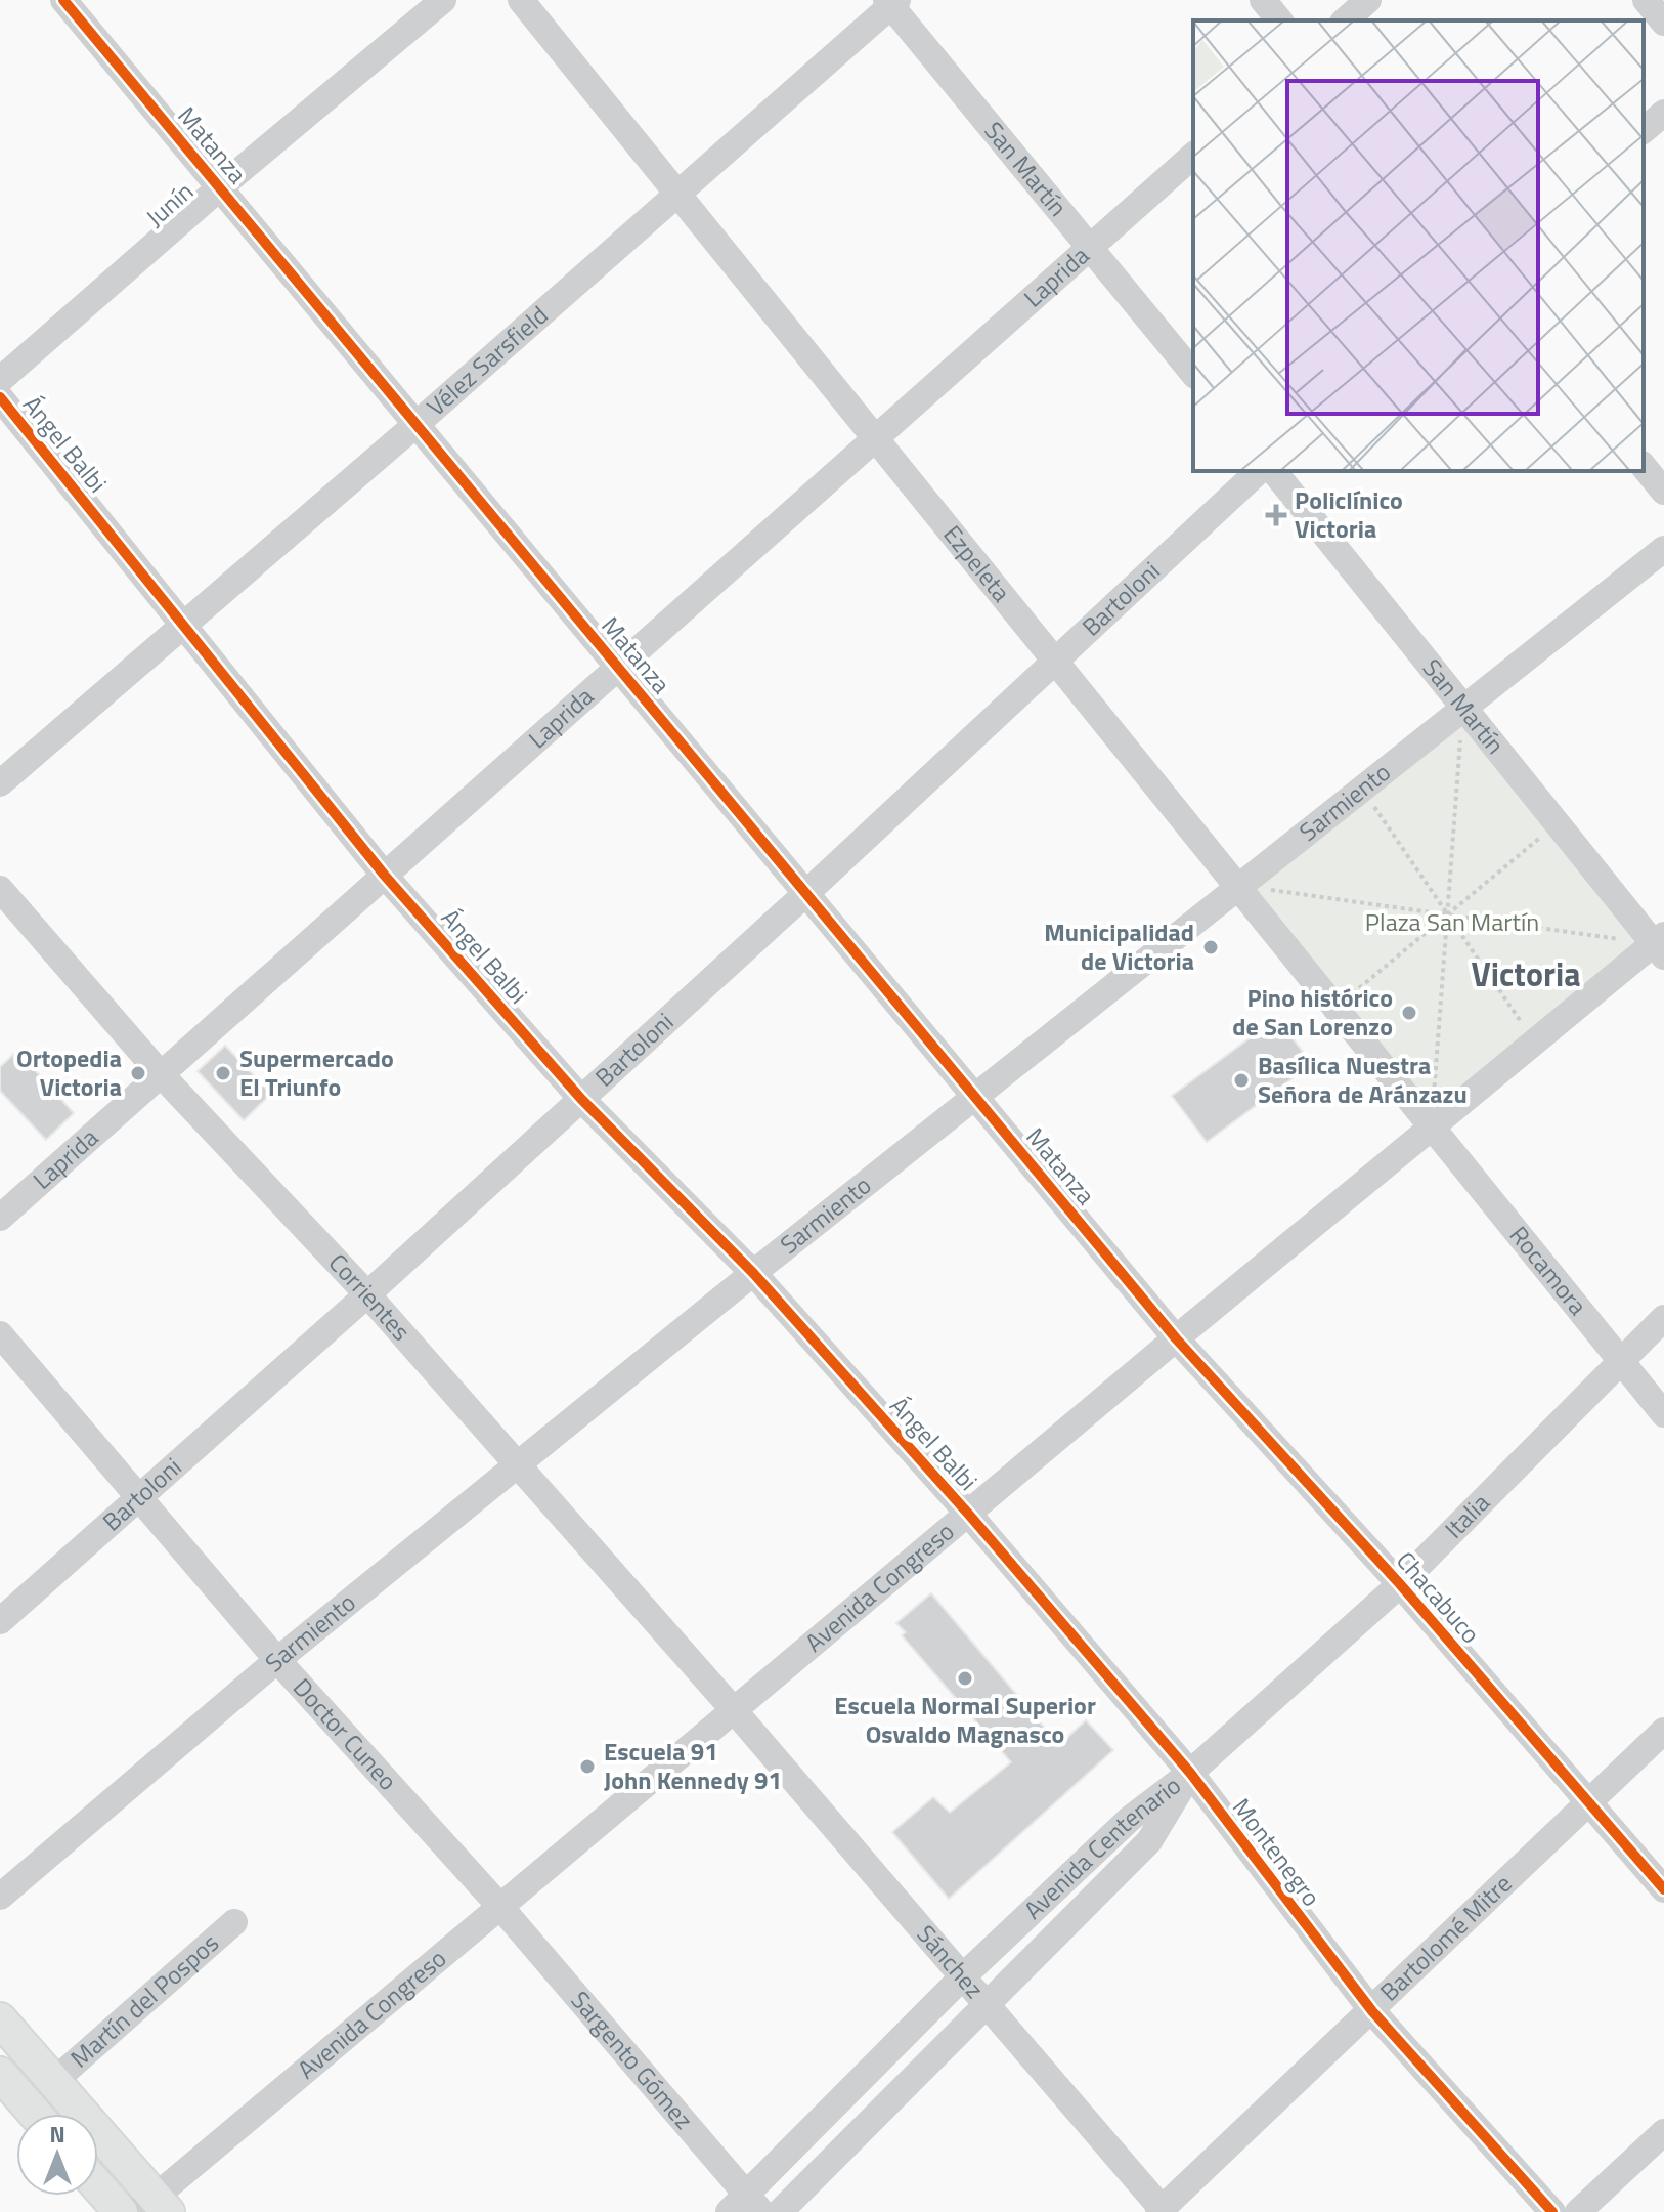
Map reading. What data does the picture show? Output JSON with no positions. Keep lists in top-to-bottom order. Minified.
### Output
{"streets":{"street":["Matanza","San Martín","Junín","Laprida","Vélez Sarsfield","Ángel Balbi","Ezpeleta","Bartoloni","Sarmiento","Rocamora","Corrientes","Italia","Avenida Congreso","Chacabuco","Doctor Cuneo","Avenida Centenario","Montenegro","Bartolomé Mitre","Sánchez","Martín del Pospos","Sargento Gómez"]},"crossings":[["Matanza","Junín"],["Matanza","Laprida"],["Matanza","Vélez Sarsfield"],["Matanza","Bartoloni"],["Matanza","Sarmiento"],["Matanza","Avenida Congreso"],["Matanza","Chacabuco"],["San Martín","Laprida"],["San Martín","Vélez Sarsfield"],["San Martín","Sarmiento"],["San Martín","Avenida Congreso"],["Laprida","Ángel Balbi"],["Laprida","Ezpeleta"],["Laprida","Corrientes"],["Vélez Sarsfield","Ángel Balbi"],["Vélez Sarsfield","Ezpeleta"],["Ángel Balbi","Bartoloni"],["Ángel Balbi","Sarmiento"],["Ángel Balbi","Avenida Congreso"],["Ángel Balbi","Montenegro"],["Ezpeleta","Bartoloni"],["Ezpeleta","Sarmiento"],["Ezpeleta","Rocamora"],["Ezpeleta","Avenida Congreso"],["Bartoloni","Corrientes"],["Bartoloni","Doctor Cuneo"],["Sarmiento","Corrientes"],["Sarmiento","Doctor Cuneo"],["Rocamora","Italia"],["Rocamora","Avenida Congreso"],["Corrientes","Avenida Congreso"],["Corrientes","Sánchez"],["Italia","Chacabuco"],["Italia","Avenida Centenario"],["Italia","Montenegro"],["Avenida Congreso","Chacabuco"],["Avenida Congreso","Doctor Cuneo"],["Avenida Congreso","Montenegro"],["Avenida Congreso","Sánchez"],["Avenida Congreso","Sargento Gómez"],["Chacabuco","Bartolomé Mitre"],["Doctor Cuneo","Sargento Gómez"],["Avenida Centenario","Montenegro"],["Avenida Centenario","Sánchez"],["Avenida Centenario","Sargento Gómez"],["Montenegro","Bartolomé Mitre"],["Bartolomé Mitre","Sánchez"]],"districts":["Victoria"],"parks":["Plaza San Martín"],"places":{"health":["Policlínico Victoria"],"other":["Municipalidad de Victoria","Pino histórico de San Lorenzo","Ortopedia Victoria","Supermercado El Triunfo","Basílica Nuestra Señora de Aránzazu","Escuela Normal Superior Osvaldo Magnasco","Escuela 91 John Kennedy 91"]},"north":"top"}
